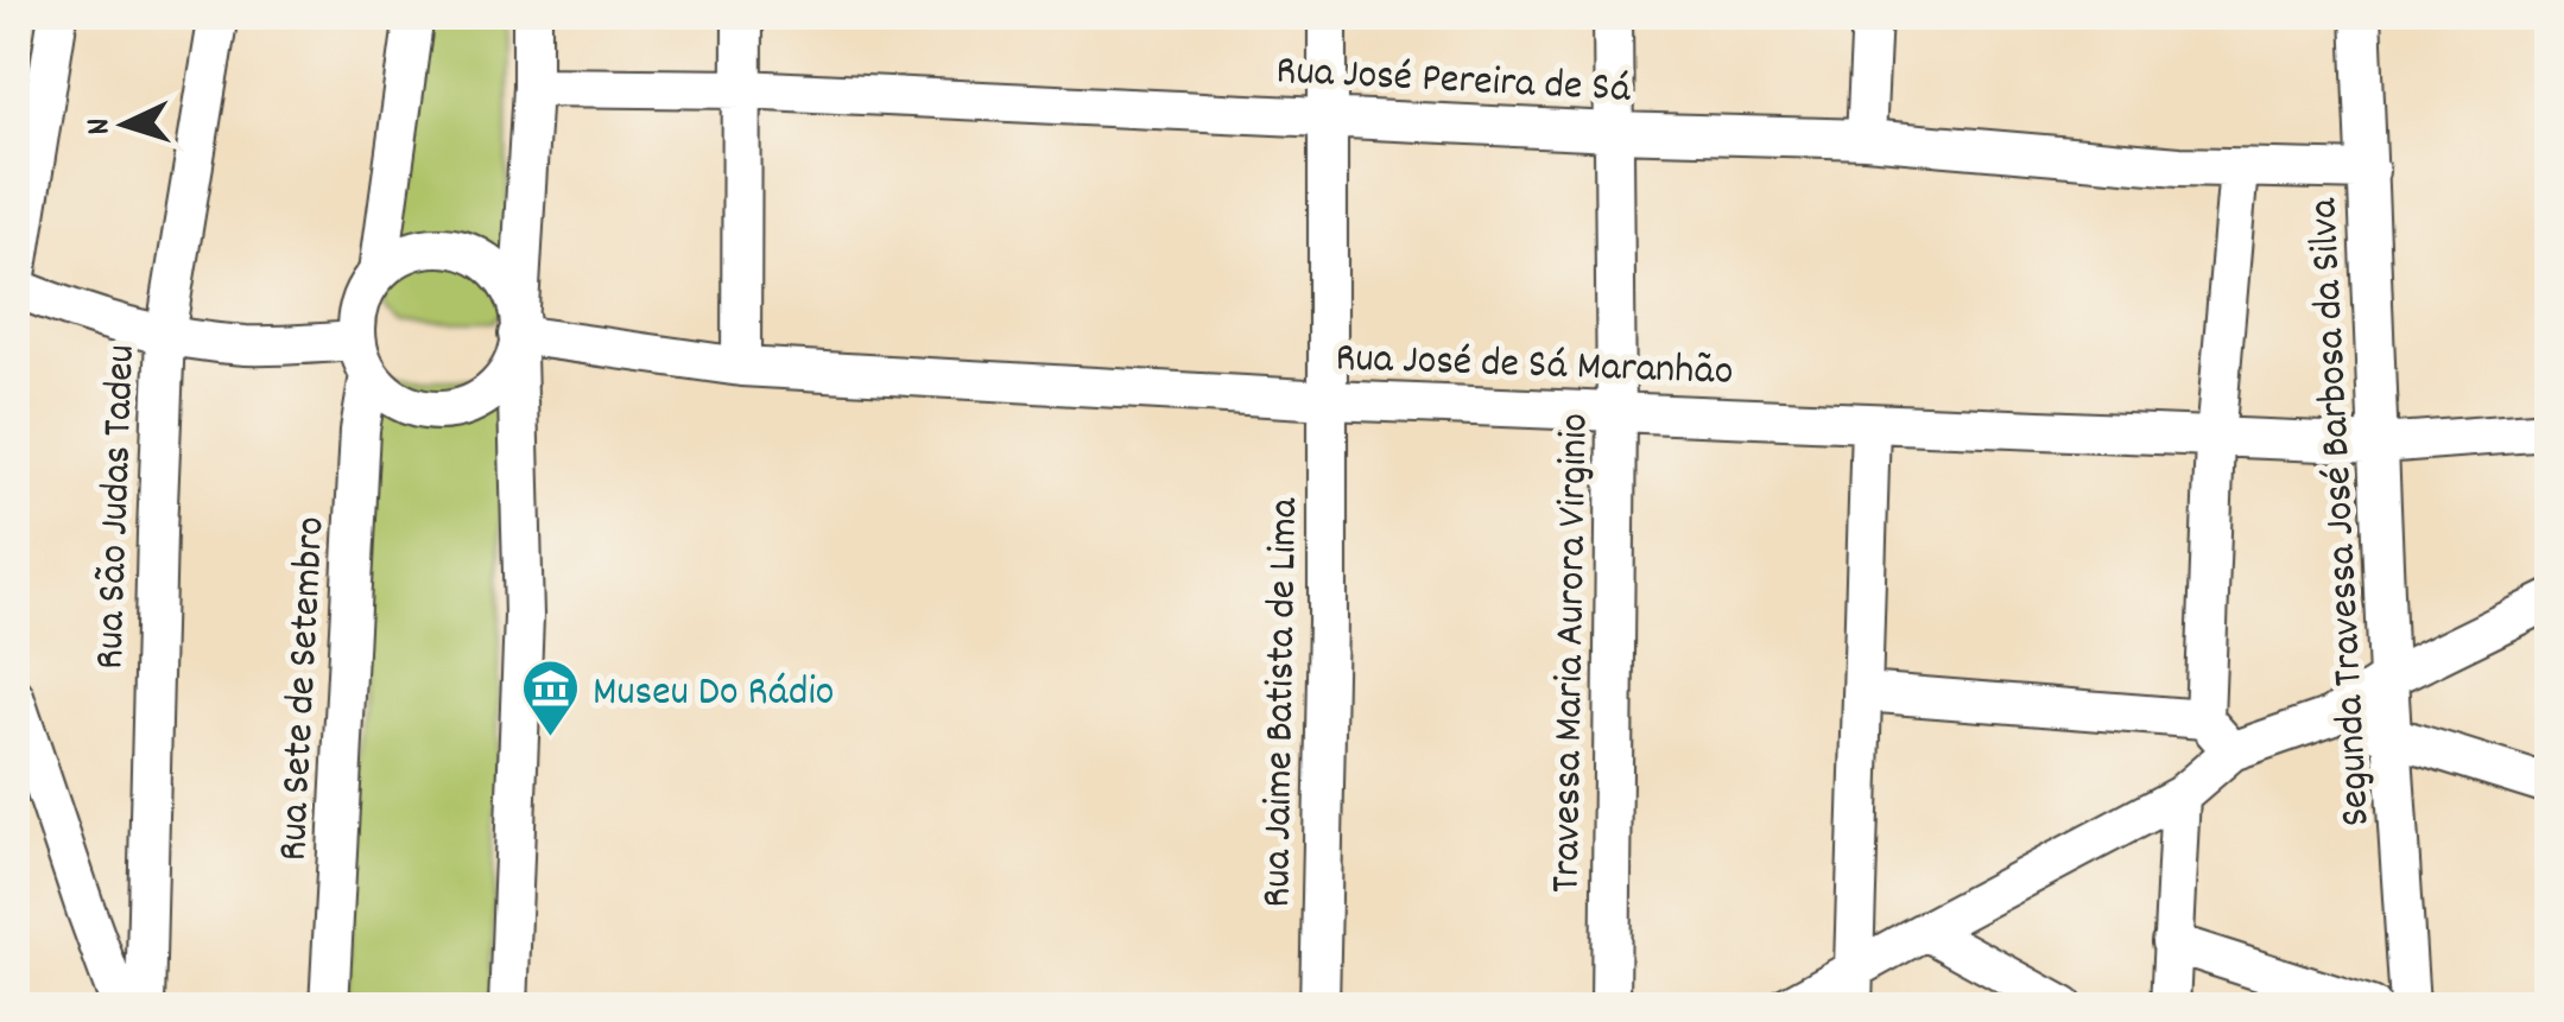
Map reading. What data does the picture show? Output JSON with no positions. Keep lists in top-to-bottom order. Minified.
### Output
{"streets":{"street":["Rua José Pereira de Sá","Rua José de Sá Maranhão","Rua São Judas Tadeu","Segunda Travessa José Barbosa da Silva","Travessa Maria Aurora Virginio","Rua Sete de Setembro","Rua Jaime Batista de Lima"]},"crossings":[["Rua José Pereira de Sá","Segunda Travessa José Barbosa da Silva"],["Rua José Pereira de Sá","Travessa Maria Aurora Virginio"],["Rua José Pereira de Sá","Rua Jaime Batista de Lima"],["Rua José de Sá Maranhão","Segunda Travessa José Barbosa da Silva"],["Rua José de Sá Maranhão","Travessa Maria Aurora Virginio"],["Rua José de Sá Maranhão","Rua Sete de Setembro"],["Rua José de Sá Maranhão","Rua Jaime Batista de Lima"]],"places":{"museum":["Museu Do Rádio"]},"north":"left"}
